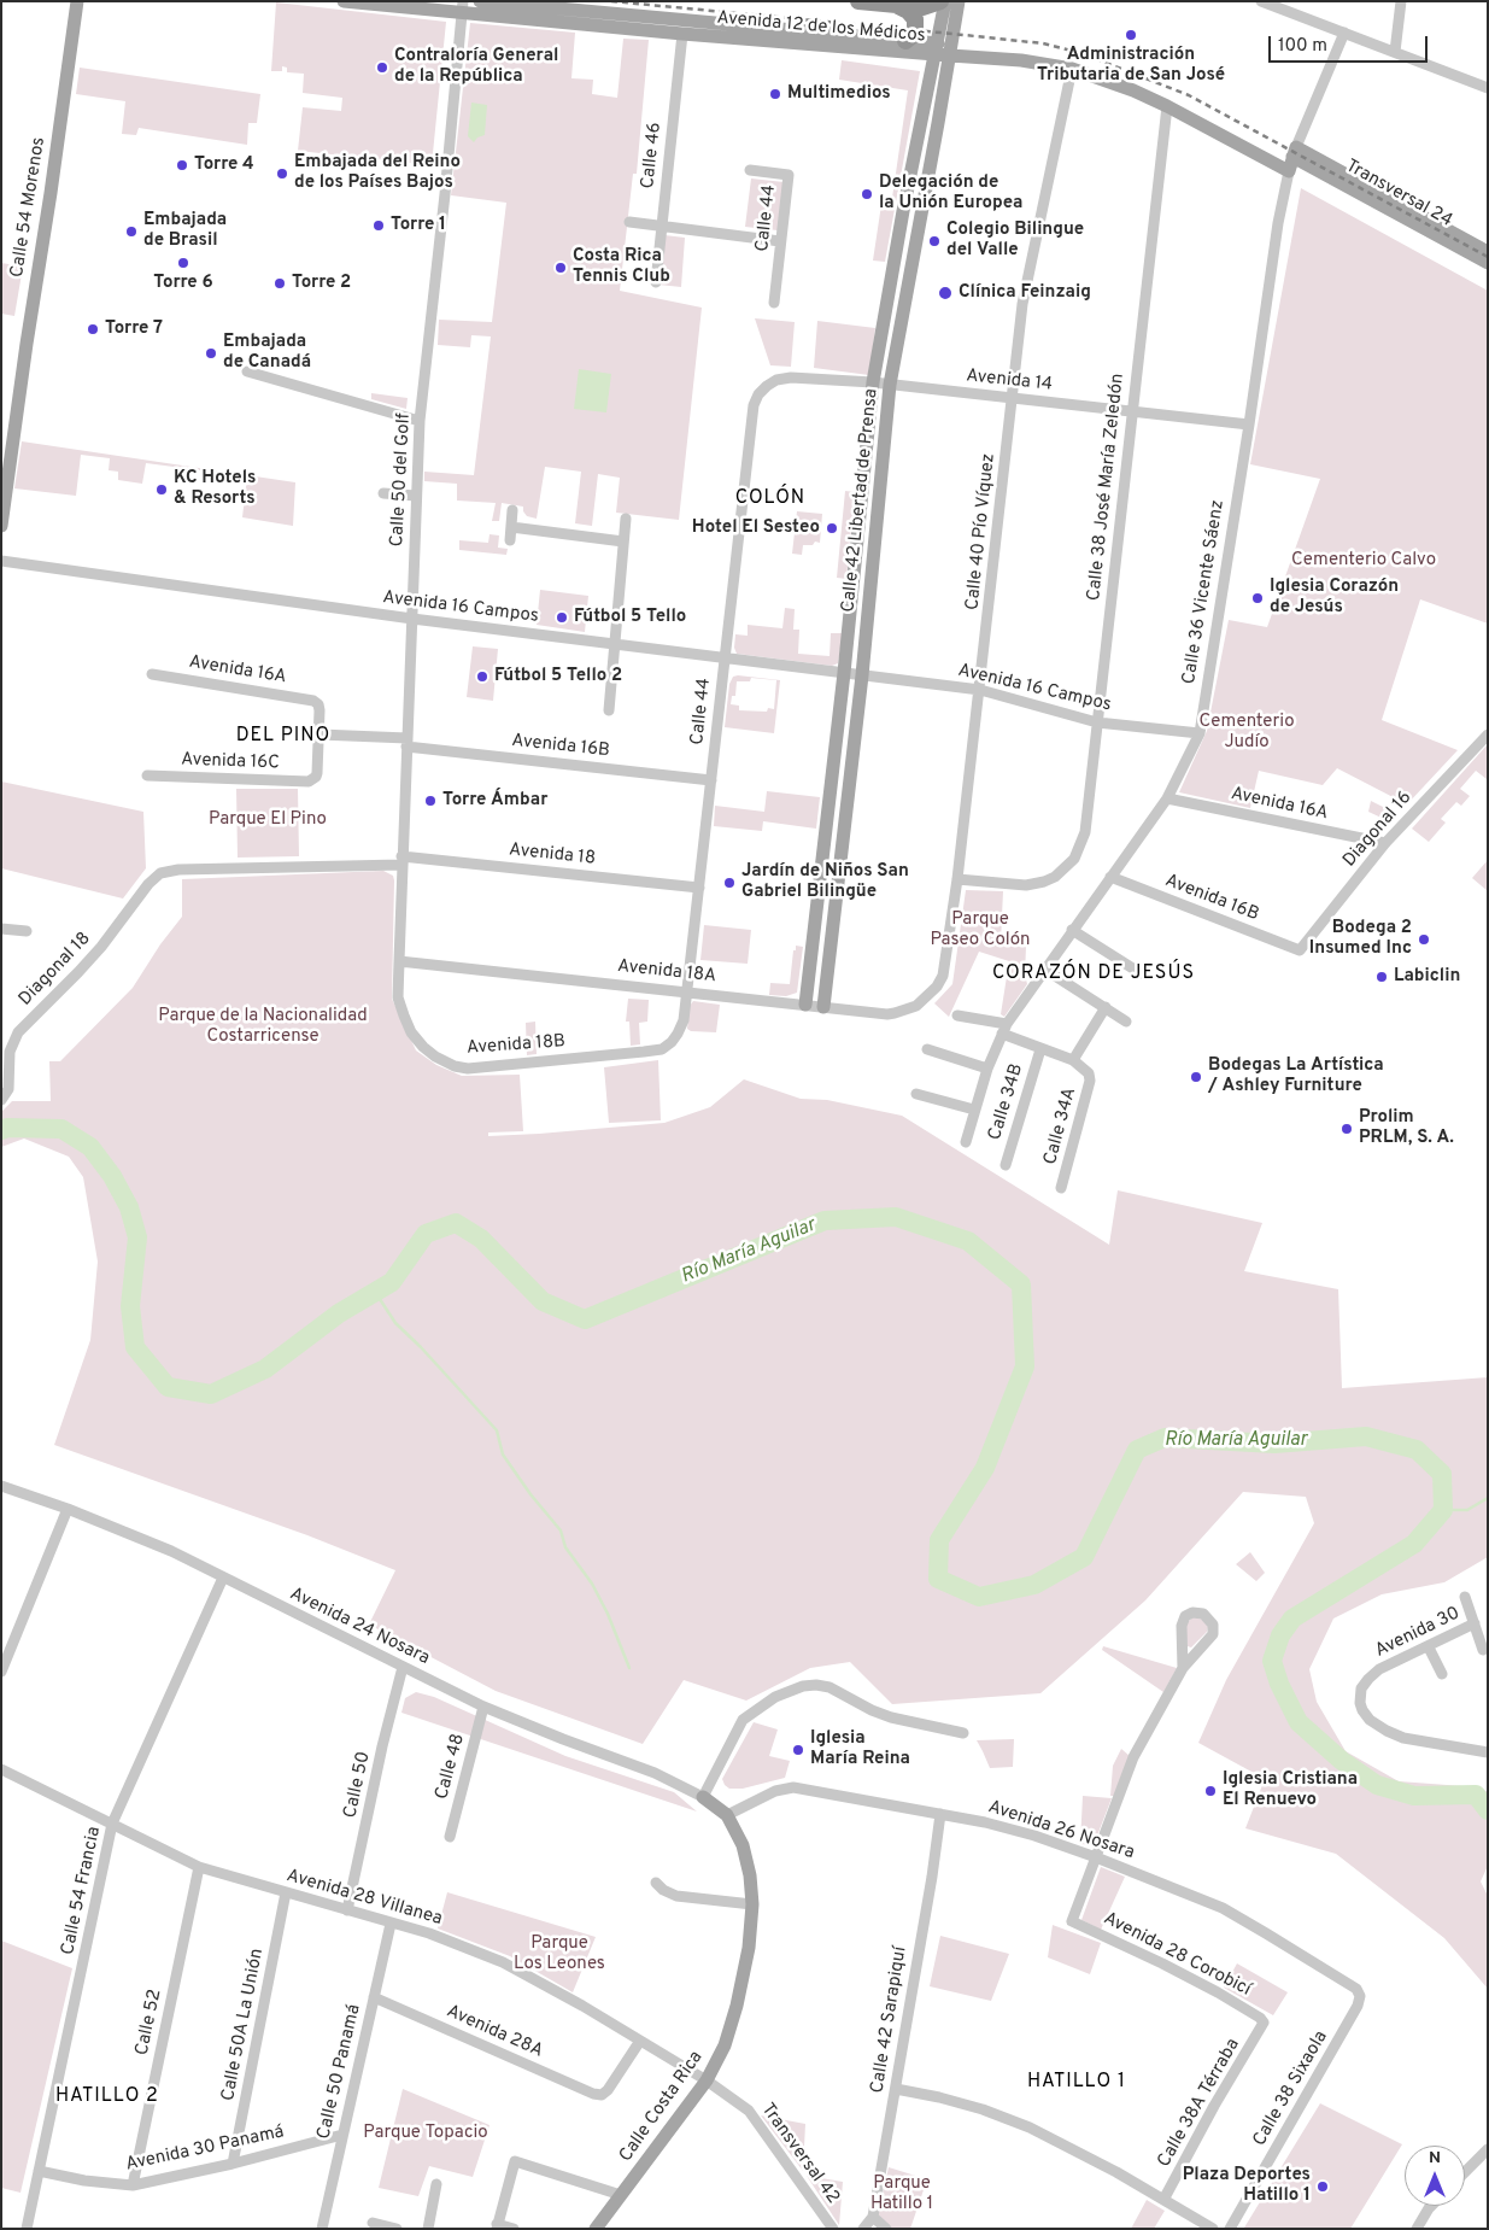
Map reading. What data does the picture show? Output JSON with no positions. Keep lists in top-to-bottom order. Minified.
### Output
{"streets":{"main road":["Avenida 12 de los Médicos","Transversal 24","Calle 54 Morenos","Calle 42 Libertad de Prensa","Calle 36 Vicente Sáenz","Calle Costa Rica"],"street":["Calle 46","Calle 44","Avenida 14","Calle 50 del Golf","Calle 38 José María Zeledón","Calle 40 Pío Víquez","Avenida 16 Campos","Avenida 16A","Avenida 16B","Avenida 16C","Diagonal 16","Avenida 18","Diagonal 18","Avenida 18A","Avenida 18B","Calle 34B","Calle 34A","Avenida 24 Nosara","Avenida 30","Calle 48","Calle 50","Avenida 26 Nosara","Calle 54 Francia","Avenida 28 Villanea","Avenida 28 Corobicí","Calle 42 Sarapiquí","Calle 52","Calle 50A La Unión","Avenida 28A","Calle 50 Panamá","Calle 38 Sixaola","Calle 38A Térraba","Avenida 30 Panamá","Transversal 42"]},"crossings":[["Avenida 12 de los Médicos","Calle 46"],["Avenida 12 de los Médicos","Calle 50 del Golf"],["Avenida 12 de los Médicos","Calle 38 José María Zeledón"],["Avenida 12 de los Médicos","Calle 42 Libertad de Prensa"],["Avenida 12 de los Médicos","Calle 40 Pío Víquez"],["Avenida 12 de los Médicos","Calle 36 Vicente Sáenz"],["Transversal 24","Calle 36 Vicente Sáenz"],["Calle 44","Avenida 14"],["Calle 44","Avenida 16 Campos"],["Calle 44","Avenida 16B"],["Calle 44","Avenida 18"],["Calle 44","Avenida 18A"],["Calle 44","Avenida 18B"],["Avenida 14","Calle 38 José María Zeledón"],["Avenida 14","Calle 42 Libertad de Prensa"],["Avenida 14","Calle 40 Pío Víquez"],["Avenida 14","Calle 36 Vicente Sáenz"],["Calle 50 del Golf","Avenida 16 Campos"],["Calle 50 del Golf","Avenida 16B"],["Calle 50 del Golf","Avenida 18"],["Calle 50 del Golf","Avenida 18A"],["Calle 50 del Golf","Avenida 18B"],["Calle 38 José María Zeledón","Calle 40 Pío Víquez"],["Calle 38 José María Zeledón","Avenida 16 Campos"],["Calle 42 Libertad de Prensa","Avenida 16 Campos"],["Calle 42 Libertad de Prensa","Avenida 18A"],["Calle 40 Pío Víquez","Avenida 16 Campos"],["Calle 40 Pío Víquez","Avenida 18A"],["Calle 36 Vicente Sáenz","Avenida 16 Campos"],["Calle 36 Vicente Sáenz","Avenida 16A"],["Calle 36 Vicente Sáenz","Avenida 16B"],["Avenida 16A","Avenida 16B"],["Avenida 16A","Avenida 16C"],["Avenida 16A","Diagonal 16"],["Avenida 16B","Avenida 16C"],["Avenida 16B","Diagonal 16"],["Avenida 18","Diagonal 18"],["Avenida 18A","Avenida 18B"],["Avenida 24 Nosara","Calle 48"],["Avenida 24 Nosara","Calle 50"],["Avenida 24 Nosara","Calle 54 Francia"],["Avenida 24 Nosara","Calle Costa Rica"],["Calle 50","Avenida 28 Villanea"],["Avenida 26 Nosara","Avenida 28 Corobicí"],["Avenida 26 Nosara","Calle 42 Sarapiquí"],["Avenida 26 Nosara","Calle 38 Sixaola"],["Avenida 26 Nosara","Calle Costa Rica"],["Calle 54 Francia","Avenida 28 Villanea"],["Calle 54 Francia","Avenida 30 Panamá"],["Avenida 28 Villanea","Calle 52"],["Avenida 28 Villanea","Calle 50A La Unión"],["Avenida 28 Villanea","Avenida 28A"],["Avenida 28 Villanea","Calle 50 Panamá"],["Avenida 28 Villanea","Calle Costa Rica"],["Avenida 28 Villanea","Transversal 42"],["Avenida 28 Corobicí","Calle 38A Térraba"],["Calle 52","Avenida 30 Panamá"],["Calle 50A La Unión","Avenida 30 Panamá"],["Avenida 28A","Calle 50 Panamá"],["Calle 50 Panamá","Avenida 30 Panamá"],["Calle Costa Rica","Transversal 42"]],"districts":["COLÓN","DEL PINO","CORAZÓN DE JESÚS","HATILLO 1","HATILLO 2"],"water":["Río María Aguilar"],"parks":["Cementerio Calvo","Cementerio Judío","Parque El Pino","Parque Paseo Colón","Parque de la Nacionalidad Costarricense","Parque Los Leones","Parque Topacio","Parque Hatillo 1"],"places":["Administración Tributaria de San José","Contraloría General de la República","Multimedios","Torre 4","Embajada del Reino de los Países Bajos","Delegación de la Unión Europea","Torre 1","Embajada de Brasil","Colegio Bilingue del Valle","Torre 6","Costa Rica Tennis Club","Torre 2","Clínica Feinzaig","Torre 7","Embajada de Canadá","KC Hotels & Resorts","Hotel El Sesteo","Iglesia Corazón de Jesús","Fútbol 5 Tello","Fútbol 5 Tello 2","Torre Ámbar","Jardín de Niños San Gabriel Bilingüe","Bodega 2 Insumed Inc","Labiclin","Bodegas La Artística / Ashley Furniture","Prolim PRLM, S. A.","Iglesia María Reina","Iglesia Cristiana El Renuevo","Plaza Deportes Hatillo 1"],"scale_bar":"100 m","north":"top"}
